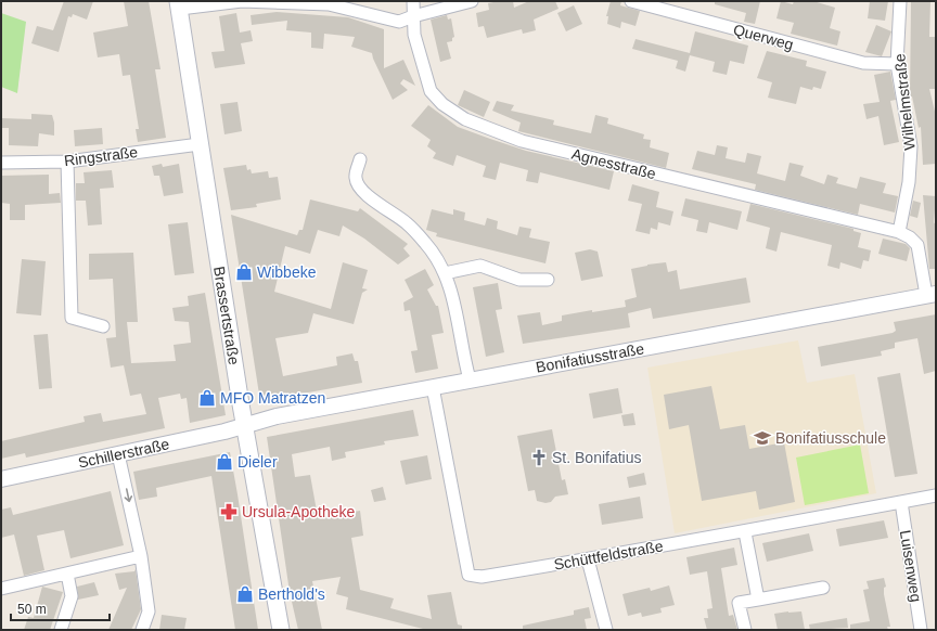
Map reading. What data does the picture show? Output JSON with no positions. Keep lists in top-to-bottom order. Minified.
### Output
{"streets":{"main road":["Brassertstraße"],"street":["Querweg","Wilhelmstraße","Ringstraße","Agnesstraße","Bonifatiusstraße","Schillerstraße","Schüttfeldstraße","Luisenweg"]},"crossings":[["Querweg","Wilhelmstraße"],["Wilhelmstraße","Agnesstraße"],["Ringstraße","Brassertstraße"],["Brassertstraße","Bonifatiusstraße"],["Brassertstraße","Schillerstraße"],["Bonifatiusstraße","Schillerstraße"],["Bonifatiusstraße","Schüttfeldstraße"],["Schüttfeldstraße","Luisenweg"]],"places":{"shop":["Wibbeke","MFO Matratzen","Dieler","Berthold's"],"school or university":["Bonifatiusschule"],"church":["St. Bonifatius"],"pharmacy":["Ursula-Apotheke"]},"scale_bar":"50 m"}
